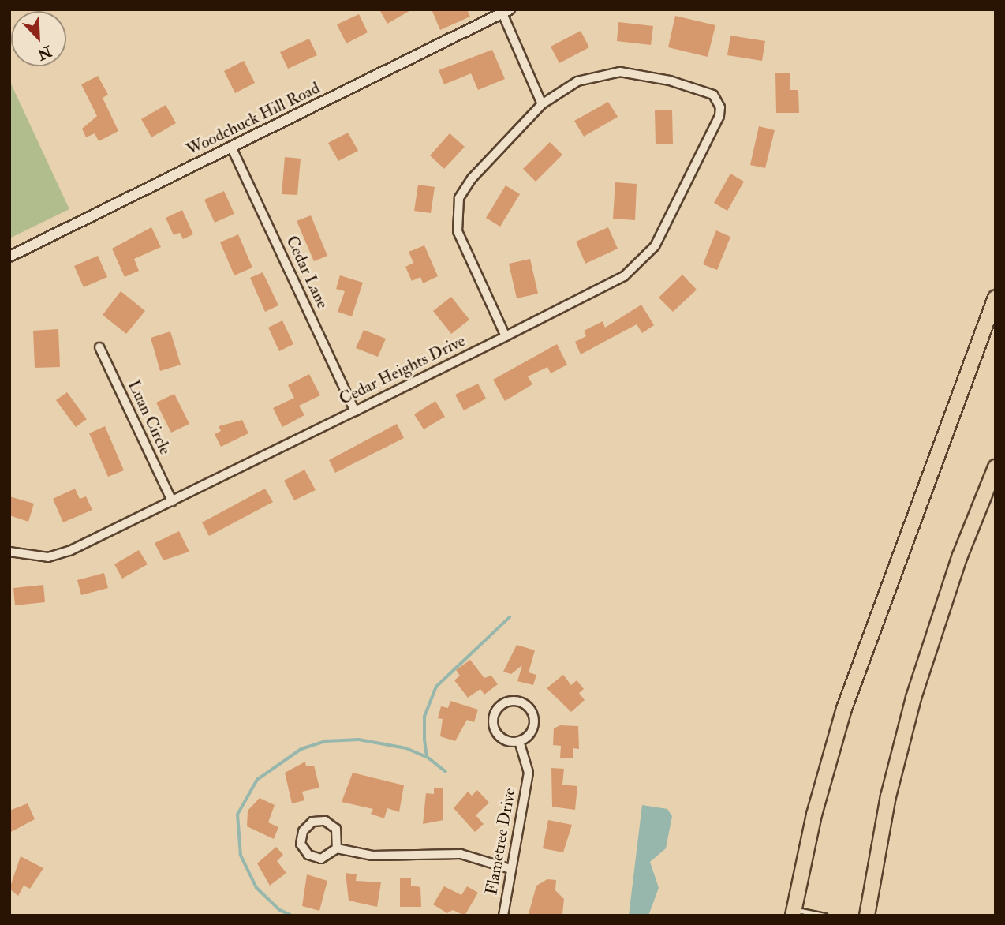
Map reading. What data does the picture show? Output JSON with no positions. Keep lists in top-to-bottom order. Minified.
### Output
{"streets":{"street":["Woodchuck Hill Road","Cedar Lane","Cedar Heights Drive","Luan Circle","Flametree Drive"]},"crossings":[["Woodchuck Hill Road","Cedar Lane"],["Cedar Lane","Cedar Heights Drive"],["Cedar Heights Drive","Luan Circle"]],"north":"bottom right"}
